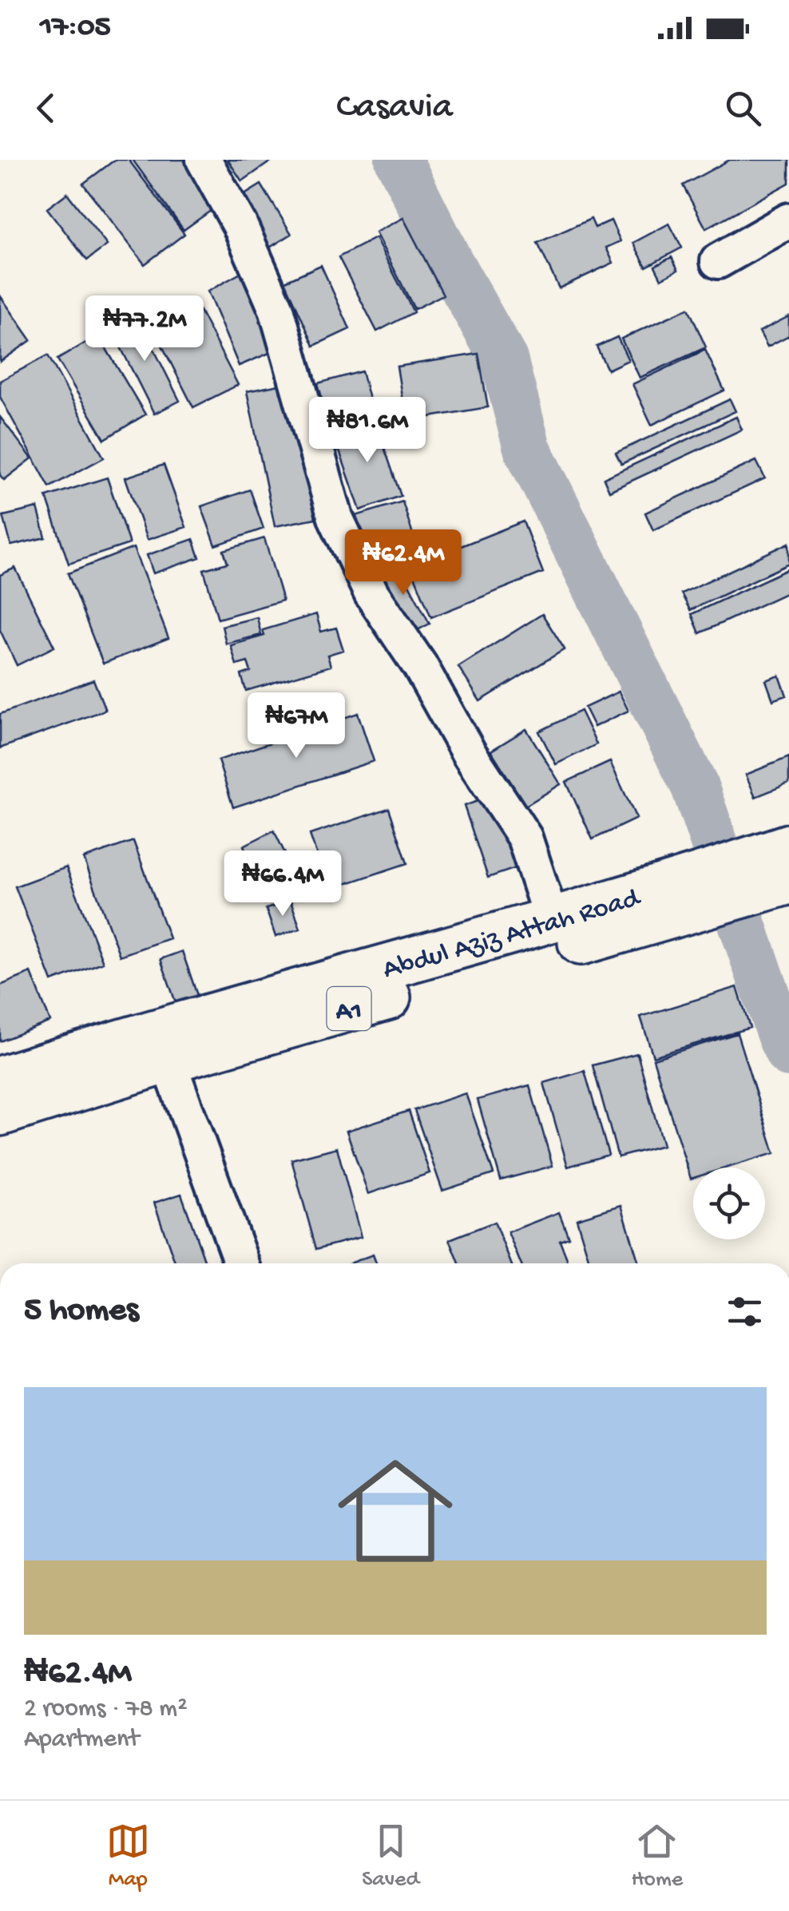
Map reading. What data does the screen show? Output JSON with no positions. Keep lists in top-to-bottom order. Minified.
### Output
{"streets":{"highway":["Abdul Aziz Attah Road","A1"]},"page":{"status":"17:05","header":"Casavia","price":["₦77.2M","₦81.6M","₦62.4M","₦67M","₦66.4M"],"heading":"5 homes","list":[{"name":"₦62.4M","note":"2 rooms · 78 m² · Apartment"}],"tabs":["Map","Saved","Home"]}}
